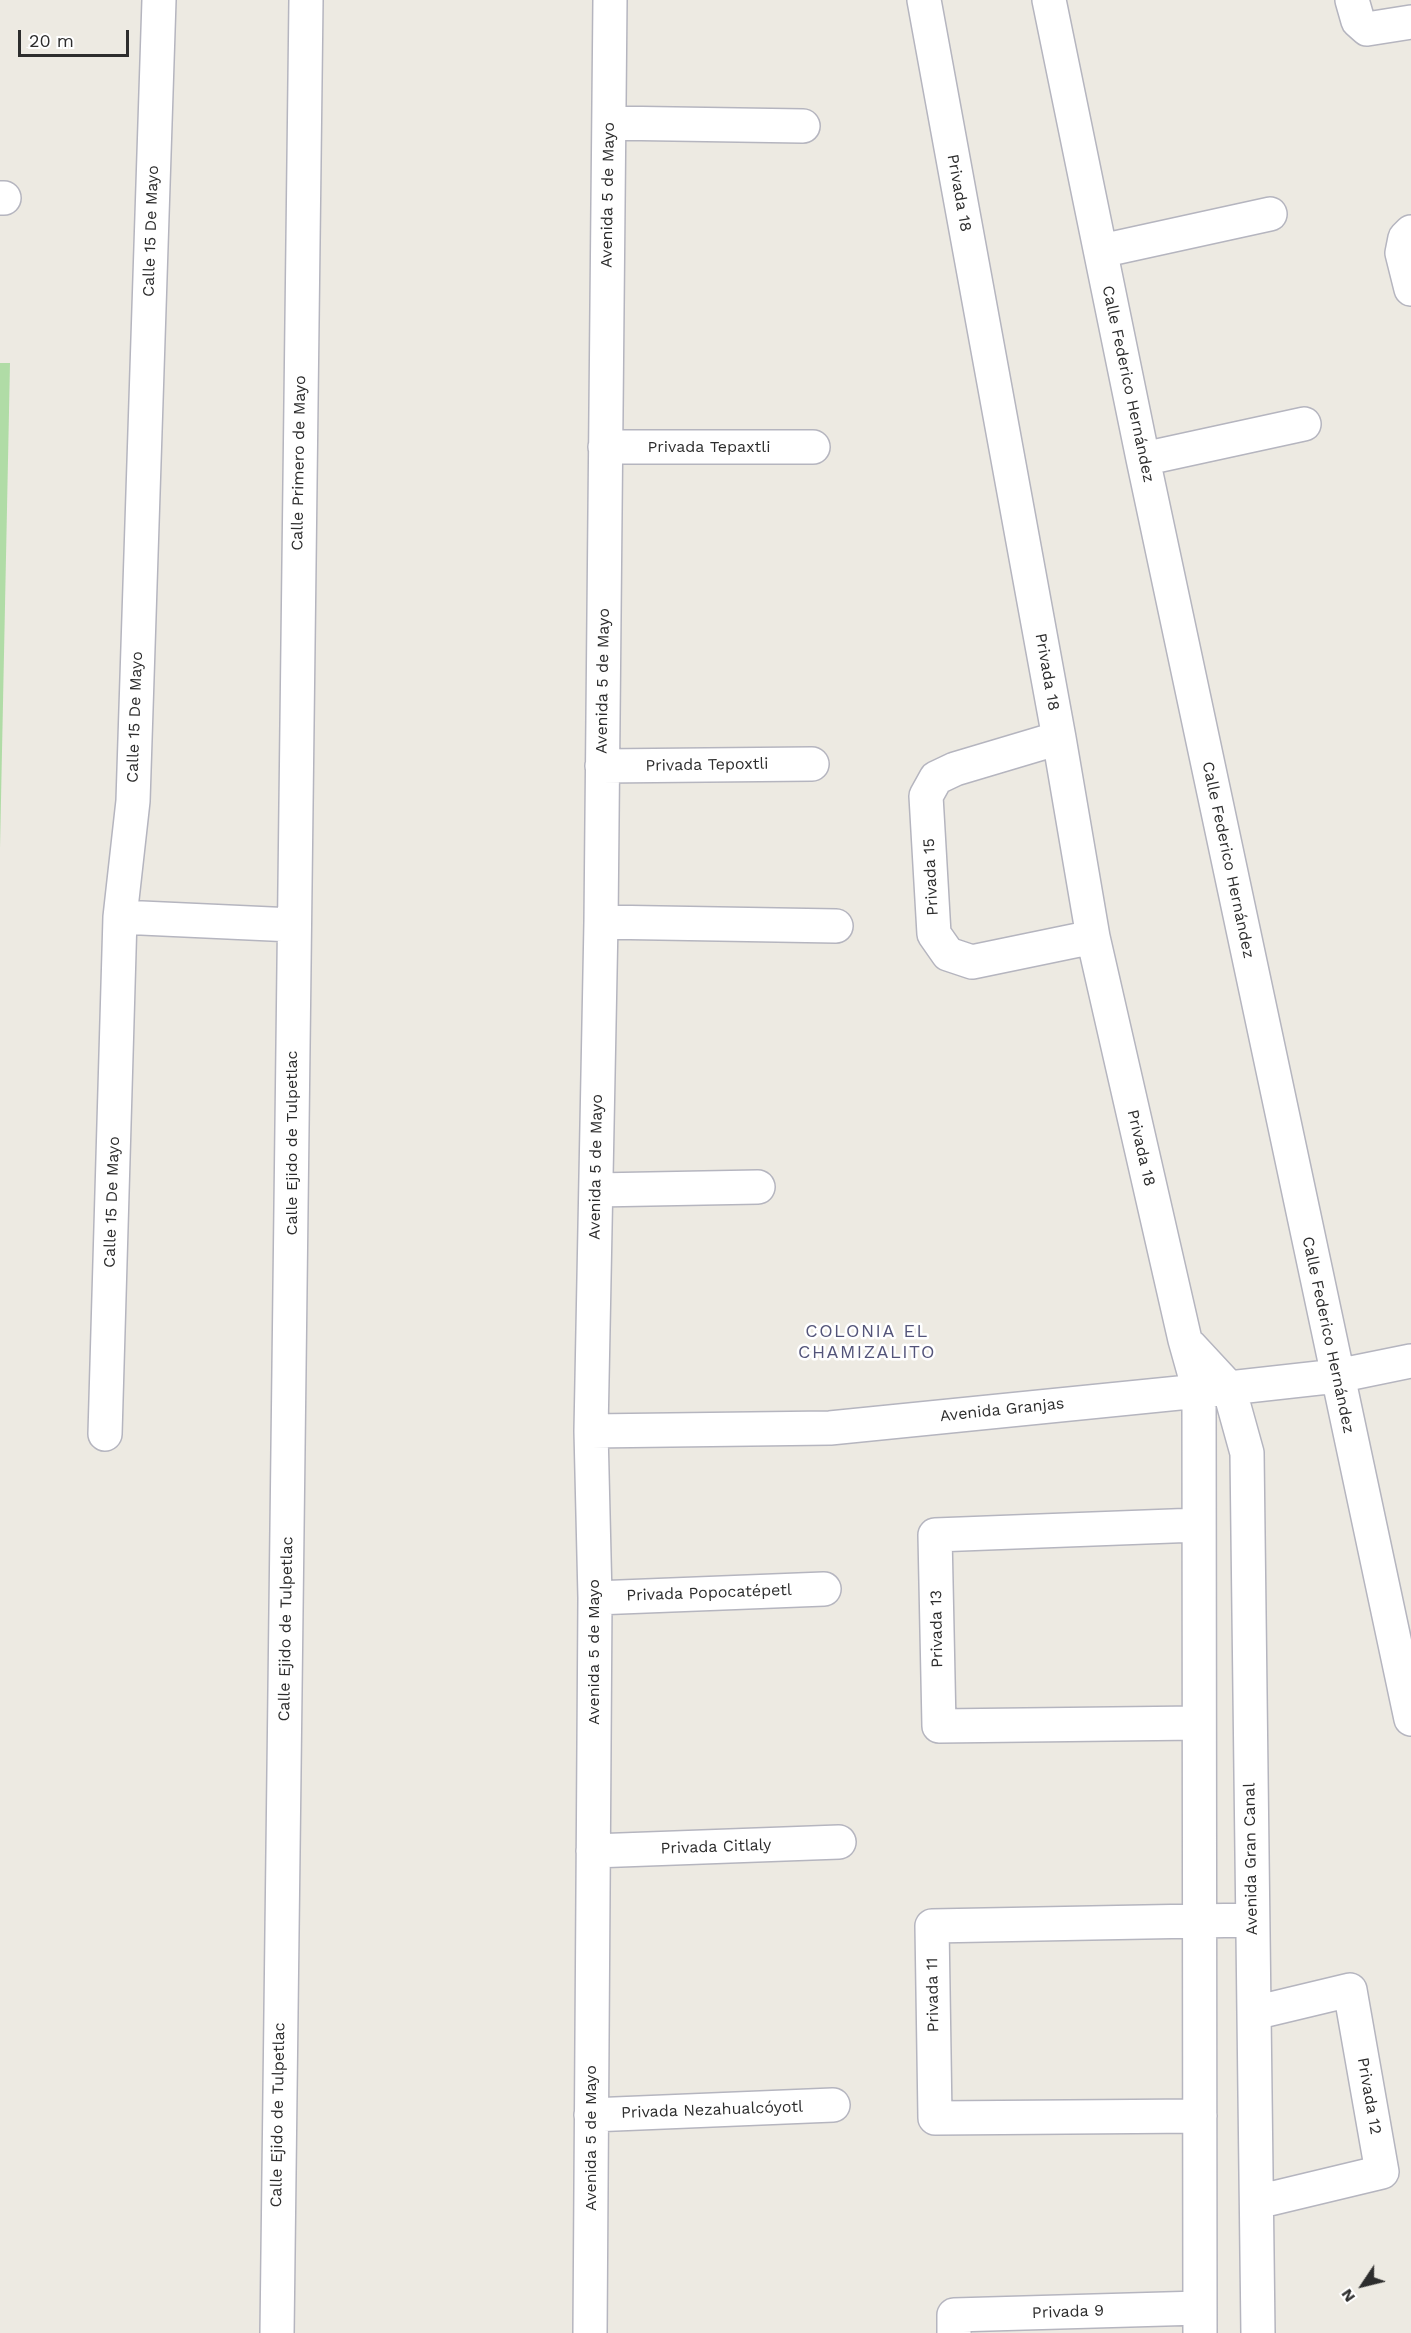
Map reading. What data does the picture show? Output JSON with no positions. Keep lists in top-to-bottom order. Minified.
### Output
{"streets":{"street":["Privada 18","Avenida 5 de Mayo","Calle 15 De Mayo","Calle Federico Hernández","Privada Tepaxtli","Calle Primero de Mayo","Privada Tepoxtli","Privada 15","Calle Ejido de Tulpetlac","Avenida Granjas","Privada Popocatépetl","Privada 13","Privada Citlaly","Avenida Gran Canal","Privada 11","Privada 12","Privada Nezahualcóyotl","Privada 9"]},"crossings":[["Privada 18","Privada 15"],["Privada 18","Avenida Granjas"],["Privada 18","Avenida Gran Canal"],["Avenida 5 de Mayo","Privada Tepaxtli"],["Avenida 5 de Mayo","Privada Tepoxtli"],["Avenida 5 de Mayo","Avenida Granjas"],["Avenida 5 de Mayo","Privada Popocatépetl"],["Avenida 5 de Mayo","Privada Citlaly"],["Avenida 5 de Mayo","Privada Nezahualcóyotl"],["Calle Federico Hernández","Avenida Granjas"],["Calle Primero de Mayo","Calle Ejido de Tulpetlac"],["Avenida Granjas","Avenida Gran Canal"],["Avenida Gran Canal","Privada 11"],["Avenida Gran Canal","Privada 12"]],"districts":["COLONIA EL CHAMIZALITO"],"scale_bar":"20 m","north":"bottom left"}
